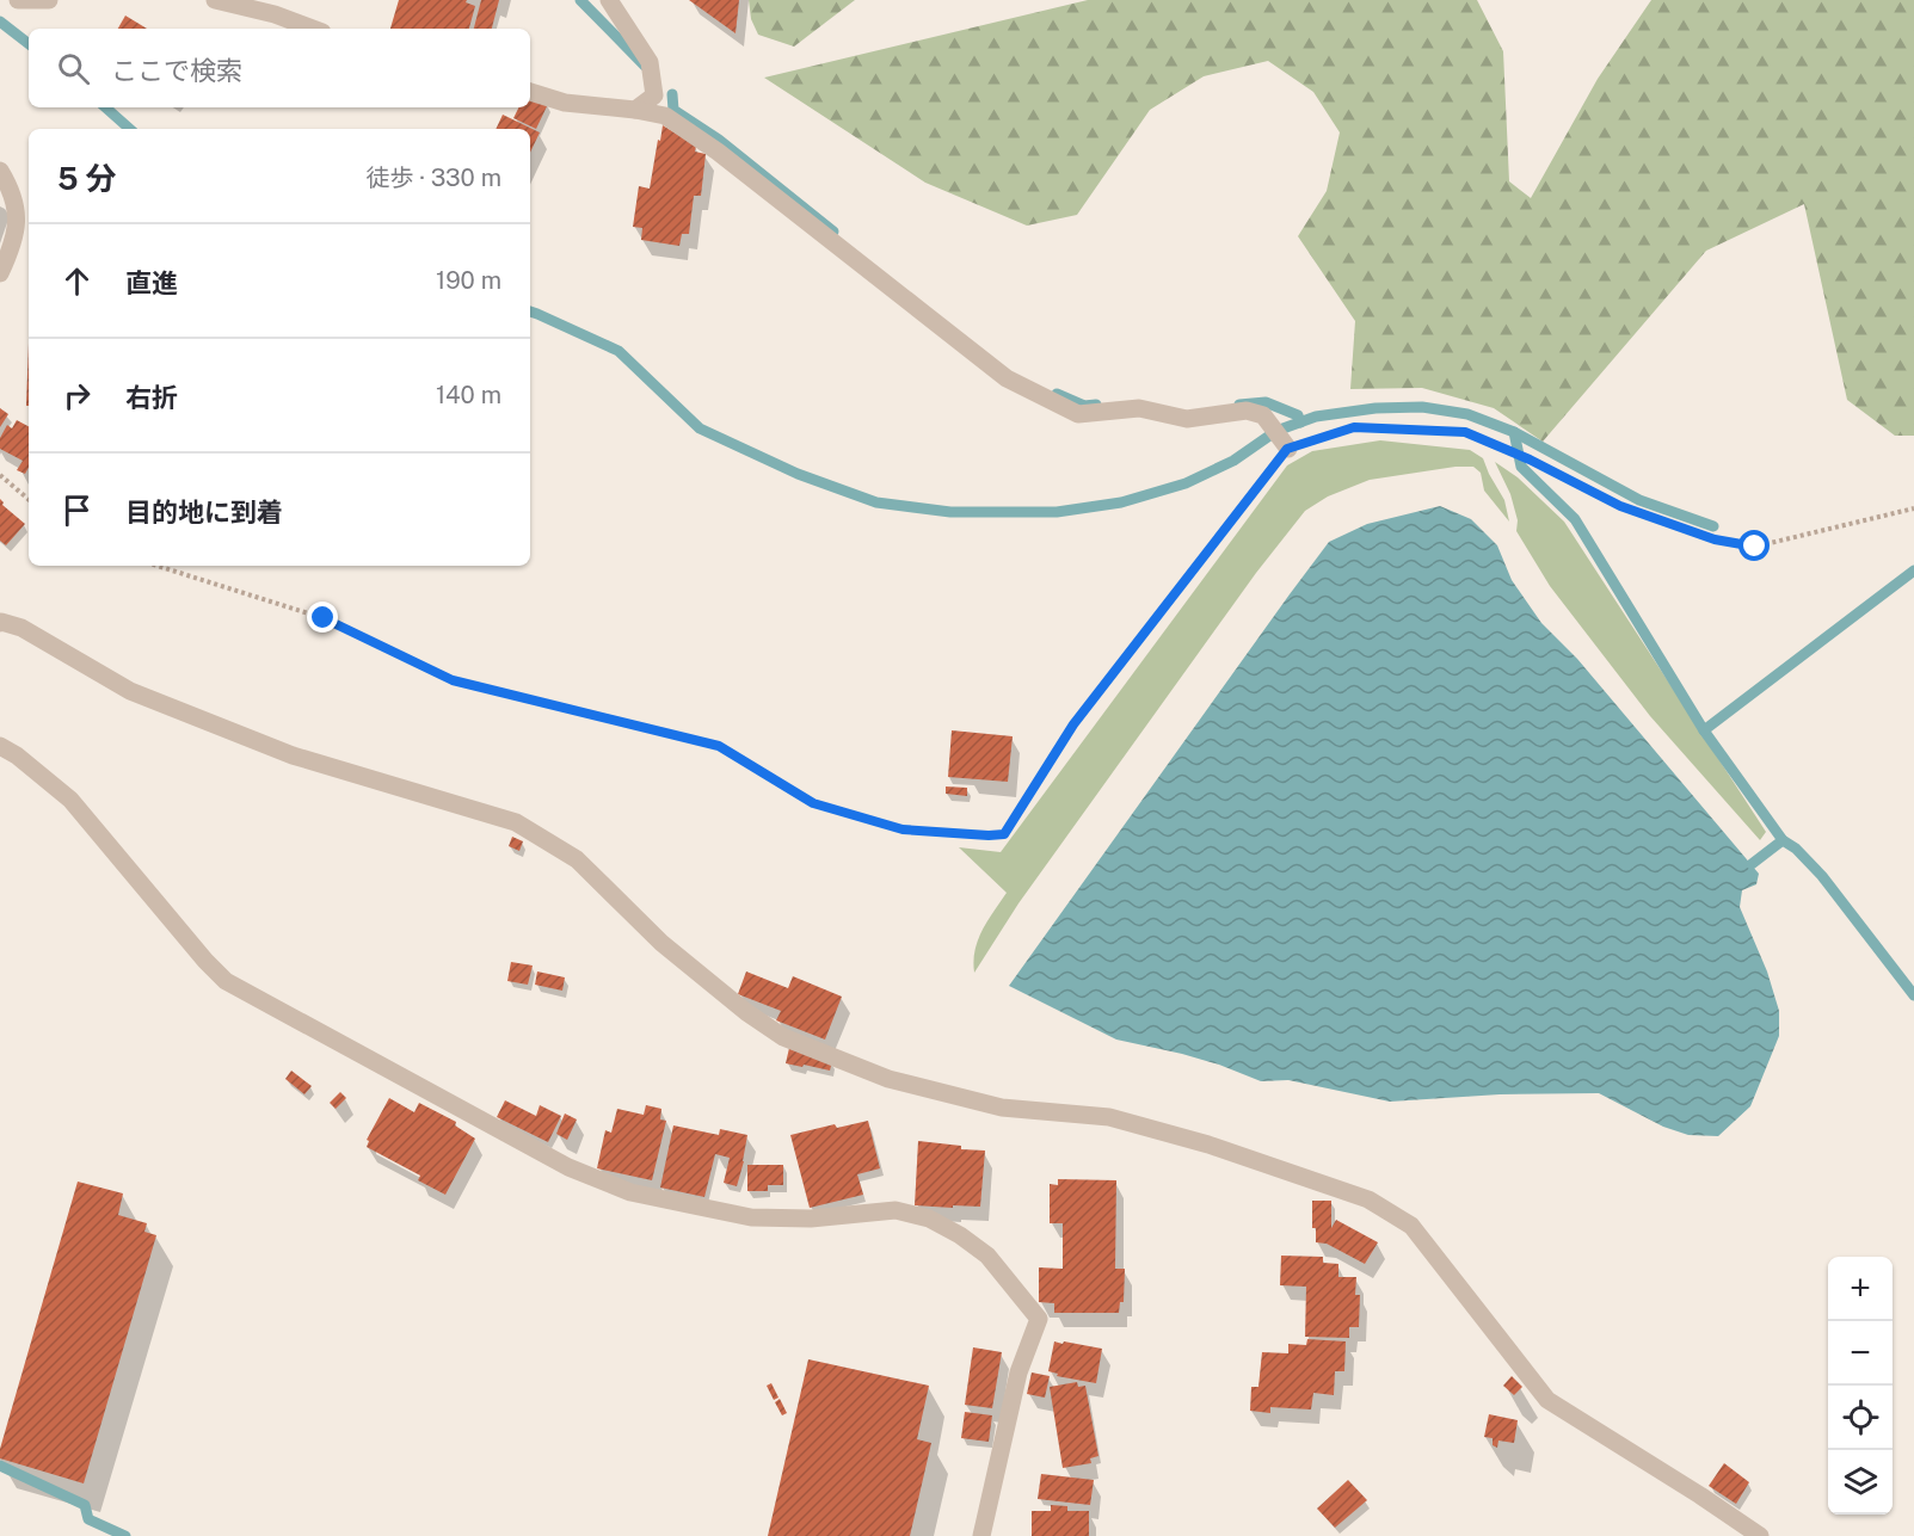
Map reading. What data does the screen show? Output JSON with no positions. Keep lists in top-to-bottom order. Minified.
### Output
{"page":{"search":"ここで検索","heading":["5 分","徒歩 · 330 m"],"list":[["直進","190 m"],["右折","140 m"],"目的地に到着"],"map_buttons":["+","−"]}}
